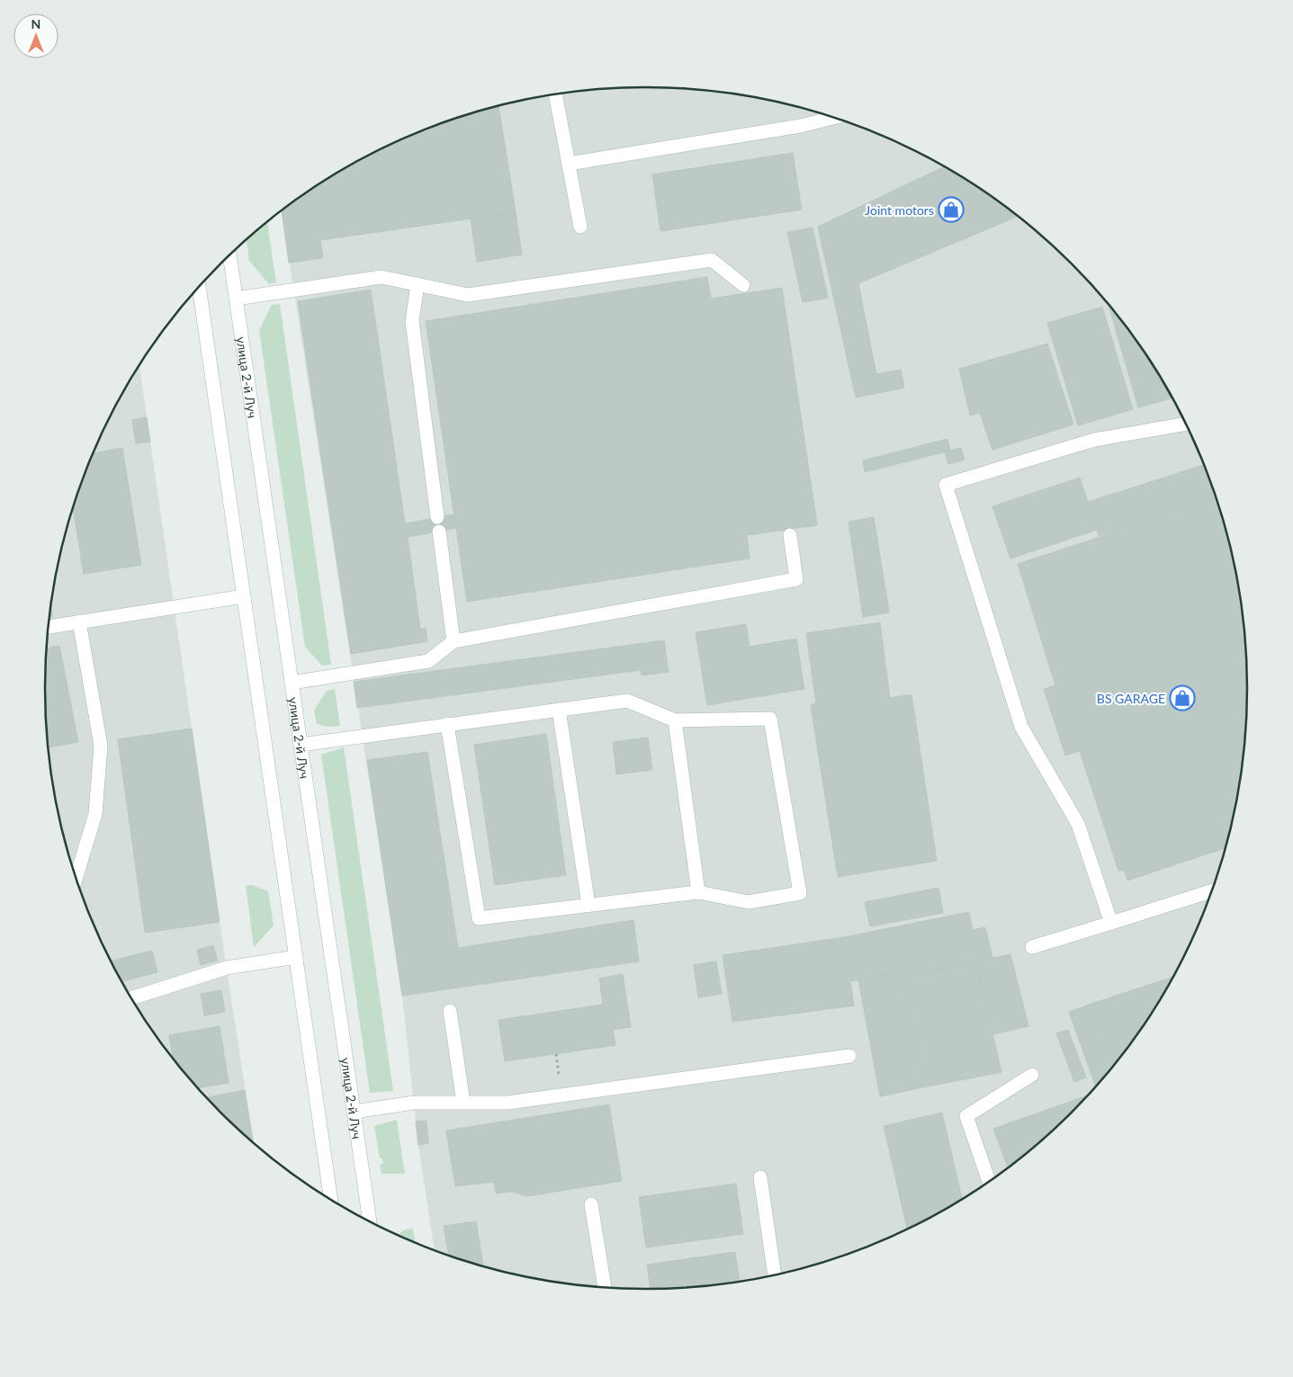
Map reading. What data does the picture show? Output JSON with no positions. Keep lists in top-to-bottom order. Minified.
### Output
{"streets":{"main road":["улица 2-й Луч"]},"places":{"shop":["Joint motors","BS GARAGE"]},"north":"top"}
